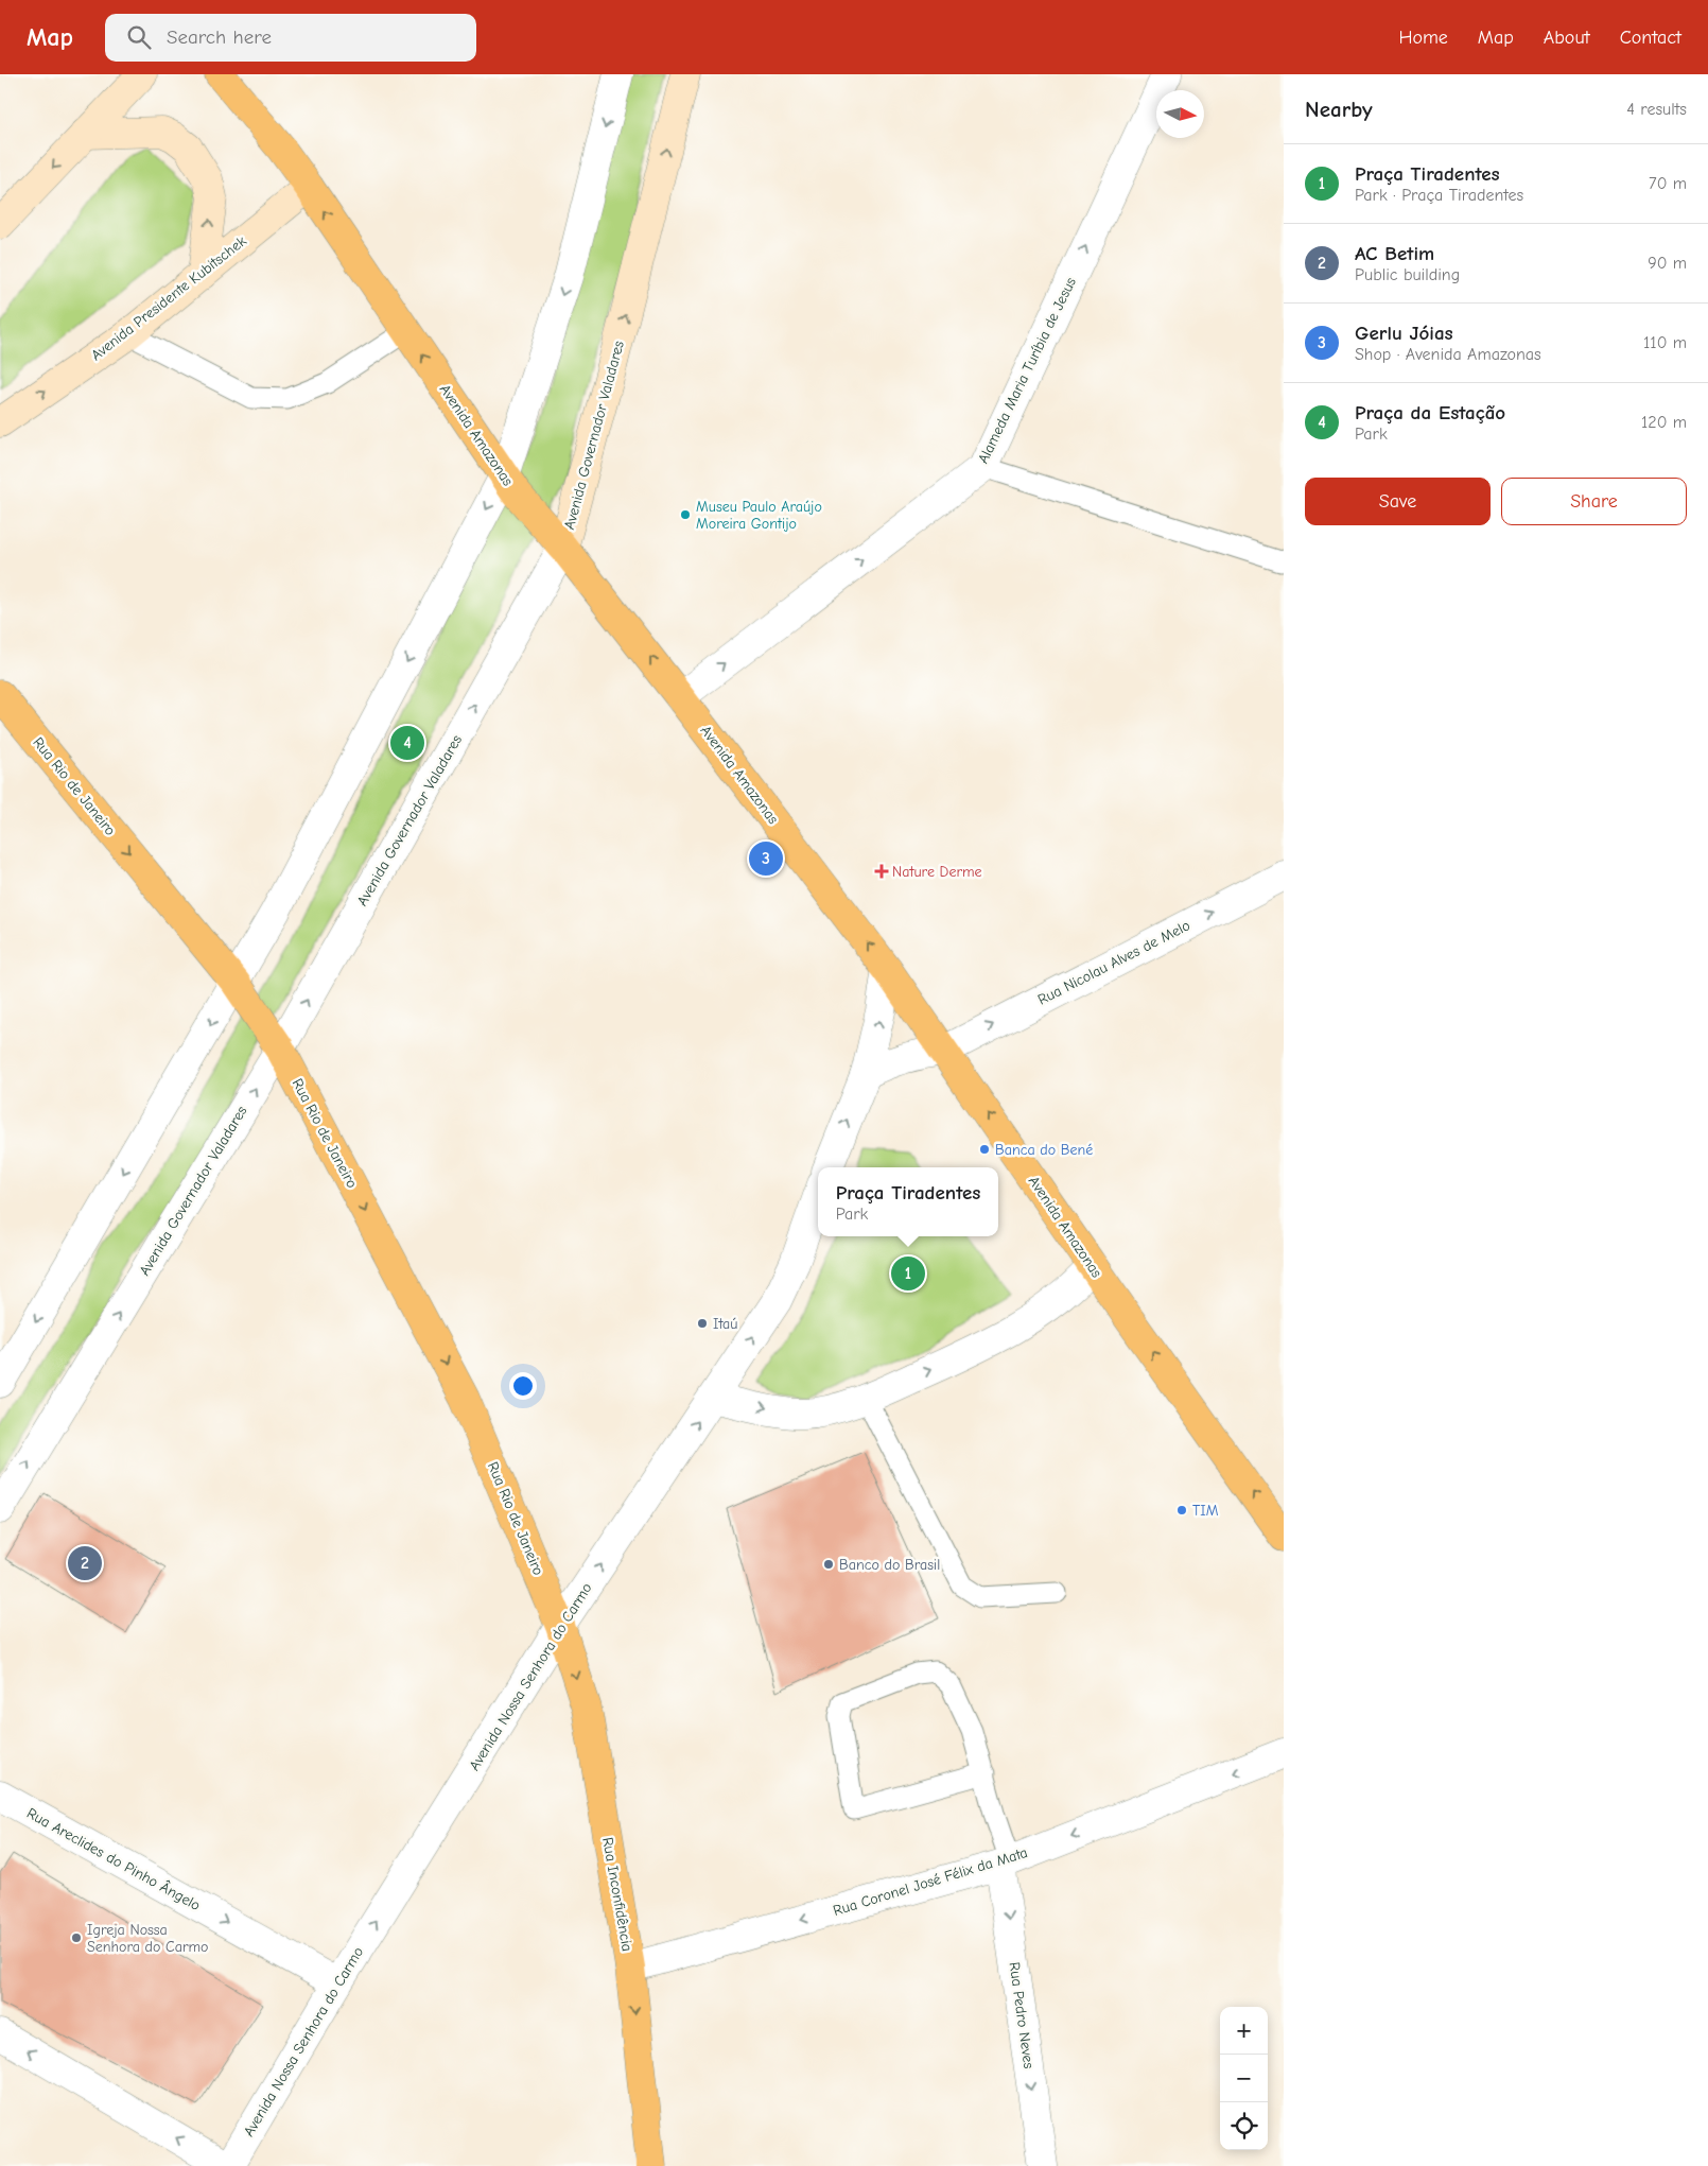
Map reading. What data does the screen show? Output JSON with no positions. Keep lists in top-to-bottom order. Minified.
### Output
{"streets":{"main road":["Avenida Presidente Kubitschek","Avenida Amazonas","Avenida Governador Valadares","Rua Rio de Janeiro","Rua Inconfidência"],"street":["Alameda Maria Turíbia de Jesus","Rua Nicolau Alves de Melo","Avenida Nossa Senhora do Carmo","Rua Areclides do Pinho Ângelo","Rua Coronel José Félix da Mata","Rua Pedro Neves"]},"crossings":[["Avenida Presidente Kubitschek","Avenida Amazonas"],["Alameda Maria Turíbia de Jesus","Avenida Amazonas"],["Avenida Amazonas","Avenida Governador Valadares"],["Avenida Amazonas","Rua Nicolau Alves de Melo"],["Avenida Governador Valadares","Rua Rio de Janeiro"],["Rua Rio de Janeiro","Avenida Nossa Senhora do Carmo"],["Rua Rio de Janeiro","Rua Inconfidência"],["Avenida Nossa Senhora do Carmo","Rua Areclides do Pinho Ângelo"],["Avenida Nossa Senhora do Carmo","Rua Inconfidência"],["Rua Coronel José Félix da Mata","Rua Inconfidência"],["Rua Coronel José Félix da Mata","Rua Pedro Neves"]],"one_way":["Avenida Presidente Kubitschek","Alameda Maria Turíbia de Jesus","Avenida Amazonas","Avenida Governador Valadares","Rua Rio de Janeiro","Rua Nicolau Alves de Melo","Avenida Nossa Senhora do Carmo","Rua Coronel José Félix da Mata","Rua Inconfidência","Rua Pedro Neves"],"places":{"other":["Museu Paulo Araújo Moreira Gontijo","Banca do Bené","Itaú","TIM","Banco do Brasil","Igreja Nossa Senhora do Carmo"],"health":["Nature Derme"]},"north":"right","page":{"header":"Map","search":"Search here","nav":["Home","Map","About","Contact"],"heading":["Nearby","4 results"],"list":[{"mark":"1","name":"Praça Tiradentes","note":"Park · Praça Tiradentes","value":"70 m"},{"mark":"2","name":"AC Betim","note":"Public building","value":"90 m"},{"mark":"3","name":"Gerlu Jóias","note":"Shop · Avenida Amazonas","value":"110 m"},{"mark":"4","name":"Praça da Estação","note":"Park","value":"120 m"}],"buttons":["Save","Share"],"pins":["4","3","1","2"],"popup":["Praça Tiradentes","Park"],"map_buttons":["+","−"]}}
